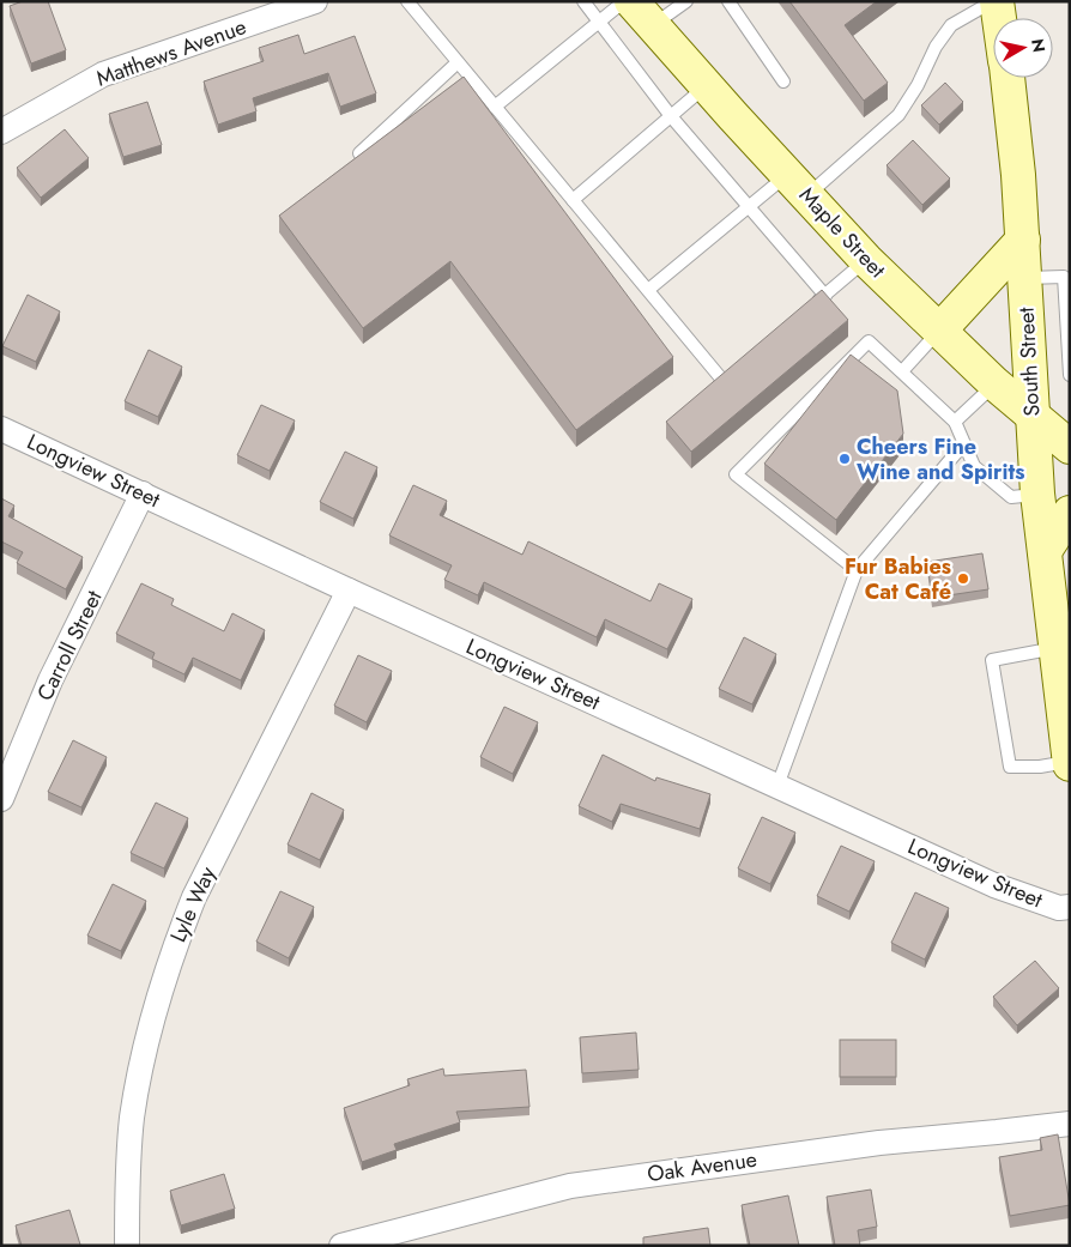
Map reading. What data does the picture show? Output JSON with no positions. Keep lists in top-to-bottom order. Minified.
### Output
{"streets":{"street":["Matthews Avenue","Maple Street","South Street","Longview Street","Carroll Street","Lyle Way","Oak Avenue"]},"crossings":[["Maple Street","South Street"],["Longview Street","Carroll Street"],["Longview Street","Lyle Way"]],"places":["Cheers Fine Wine and Spirits","Fur Babies Cat Café"],"north":"right"}
